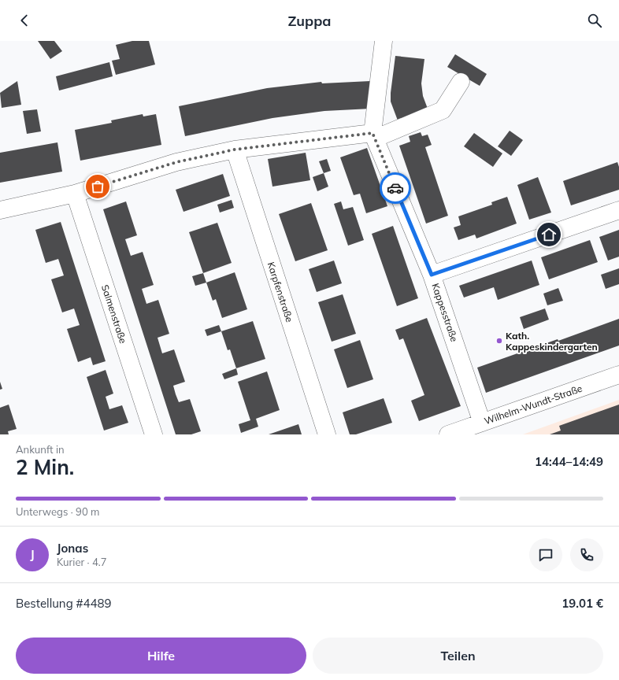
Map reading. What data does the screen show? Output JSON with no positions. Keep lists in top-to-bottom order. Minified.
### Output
{"streets":{"street":["Karpfenstraße","Kappesstraße","Salmenstraße","Wilhelm-Wundt-Straße"]},"crossings":[["Kappesstraße","Wilhelm-Wundt-Straße"]],"places":["Kath. Kappeskindergarten"],"page":{"header":"Zuppa","heading":["2 Min.","Ankunft in","14:44–14:49"],"panel":["Jonas","Kurier · 4.7","Bestellung #4489","19.01 €"],"bar":"Unterwegs · 90 m","round":"J","buttons":["Hilfe","Teilen"]}}
